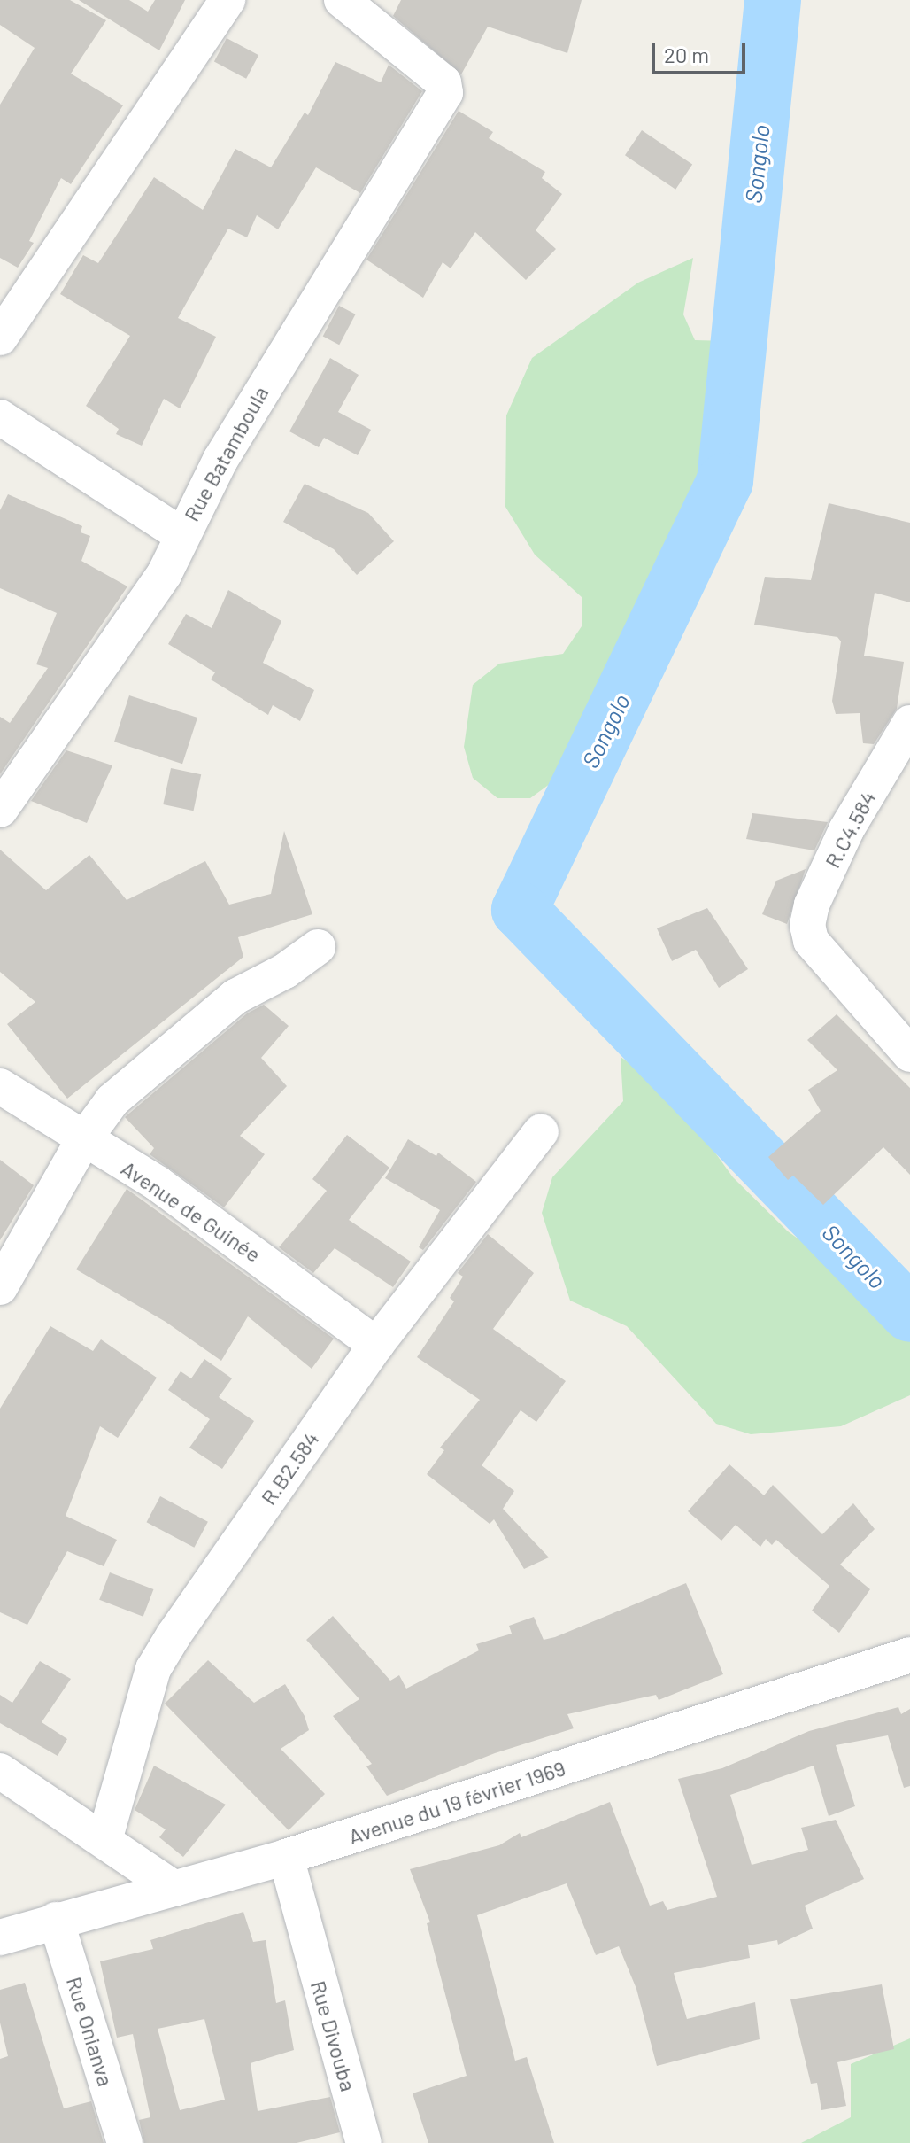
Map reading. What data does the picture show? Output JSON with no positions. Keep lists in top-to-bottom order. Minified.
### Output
{"streets":{"street":["Rue Batamboula","R.C4.584","Avenue de Guinée","R.B2.584","Avenue du 19 février 1969","Rue Onianva","Rue Divouba"]},"crossings":[["Avenue de Guinée","R.B2.584"],["Avenue du 19 février 1969","Rue Onianva"],["Avenue du 19 février 1969","Rue Divouba"]],"water":["Songolo"],"scale_bar":"20 m"}
